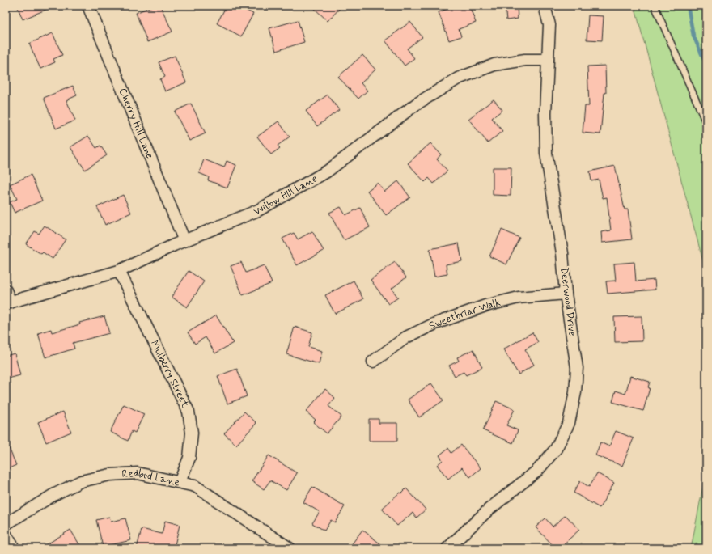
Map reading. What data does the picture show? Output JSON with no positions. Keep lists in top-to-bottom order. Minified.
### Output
{"streets":{"street":["Cherry Hill Lane","Willow Hill Lane","Deerwood Drive","Sweetbriar Walk","Mulberry Street","Redbud Lane"]},"crossings":[["Cherry Hill Lane","Willow Hill Lane"],["Willow Hill Lane","Deerwood Drive"],["Willow Hill Lane","Mulberry Street"],["Deerwood Drive","Sweetbriar Walk"],["Mulberry Street","Redbud Lane"]]}
